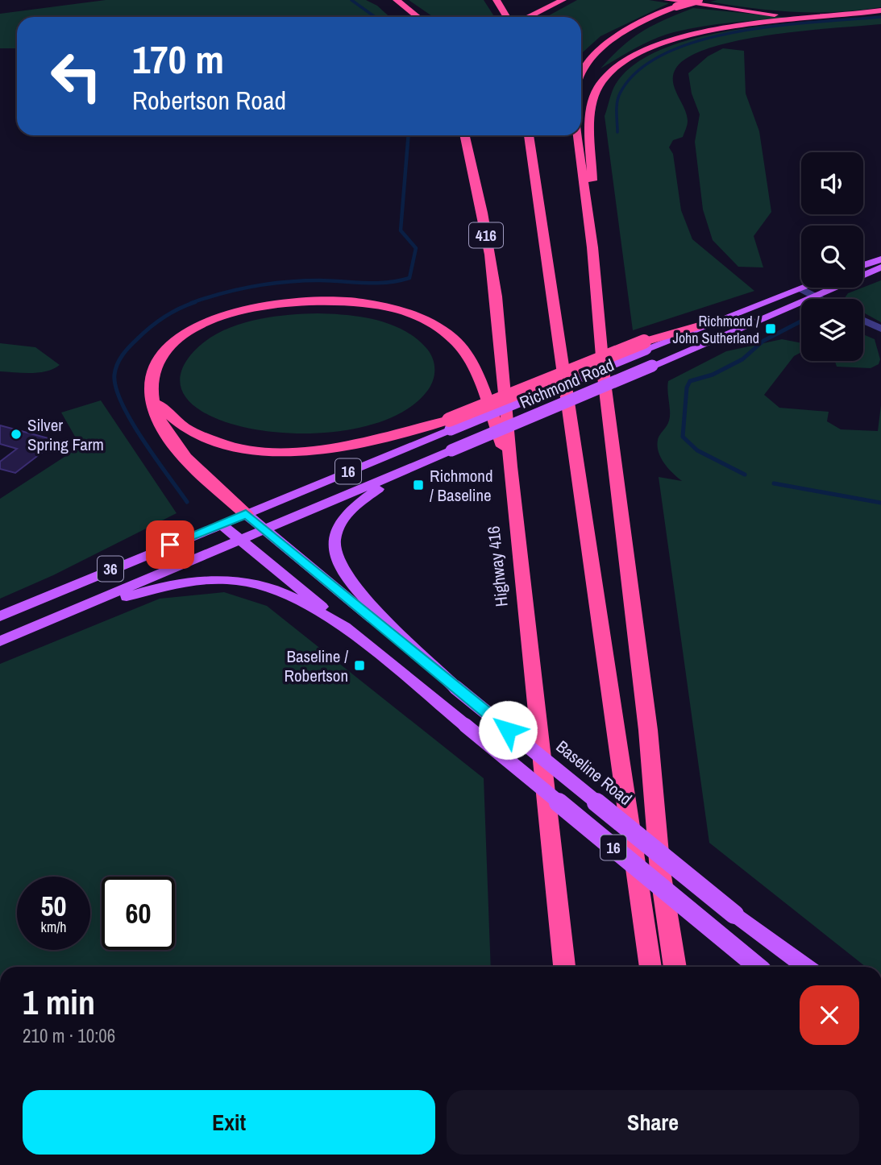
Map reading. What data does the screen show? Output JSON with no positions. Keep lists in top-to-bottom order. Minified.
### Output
{"streets":{"highway":["416","Highway 416"],"main road":["Richmond Road","16","36","Baseline Road"]},"crossings":[["Richmond Road","36"],["Richmond Road","Baseline Road"],["16","36"],["16","Baseline Road"],["36","Baseline Road"]],"places":{"transit":["Richmond / John Sutherland","Richmond / Baseline","Baseline / Robertson"],"other":["Silver Spring Farm"]},"page":{"turn":["170 m","Robertson Road"],"speed":"50 km/h","limit":"60","heading":["1 min","210 m · 10:06"],"buttons":["Exit","Share"]}}
